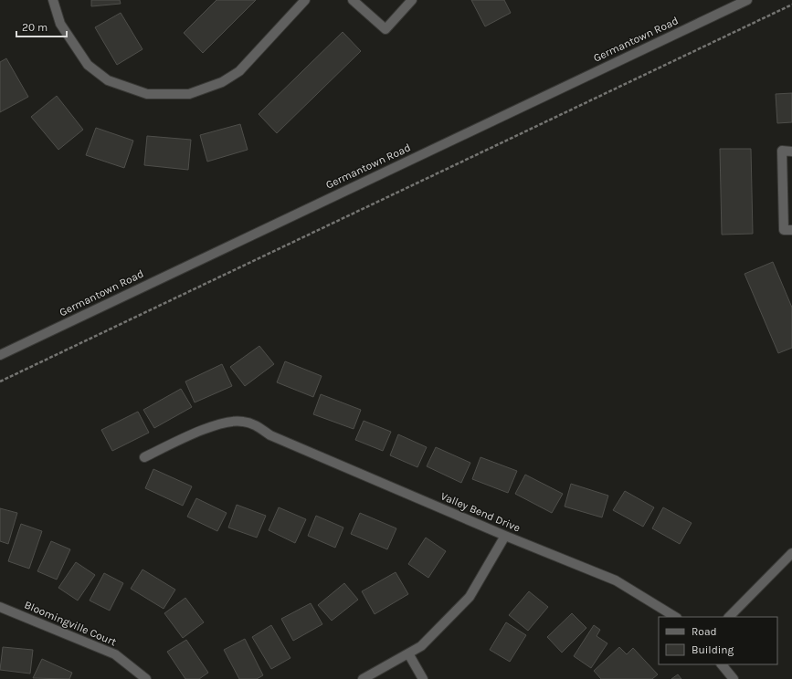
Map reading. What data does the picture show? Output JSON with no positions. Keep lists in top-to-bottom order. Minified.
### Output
{"streets":{"street":["Germantown Road","Valley Bend Drive","Bloomingville Court"]},"legend":["Road","Building"],"scale_bar":"20 m"}
